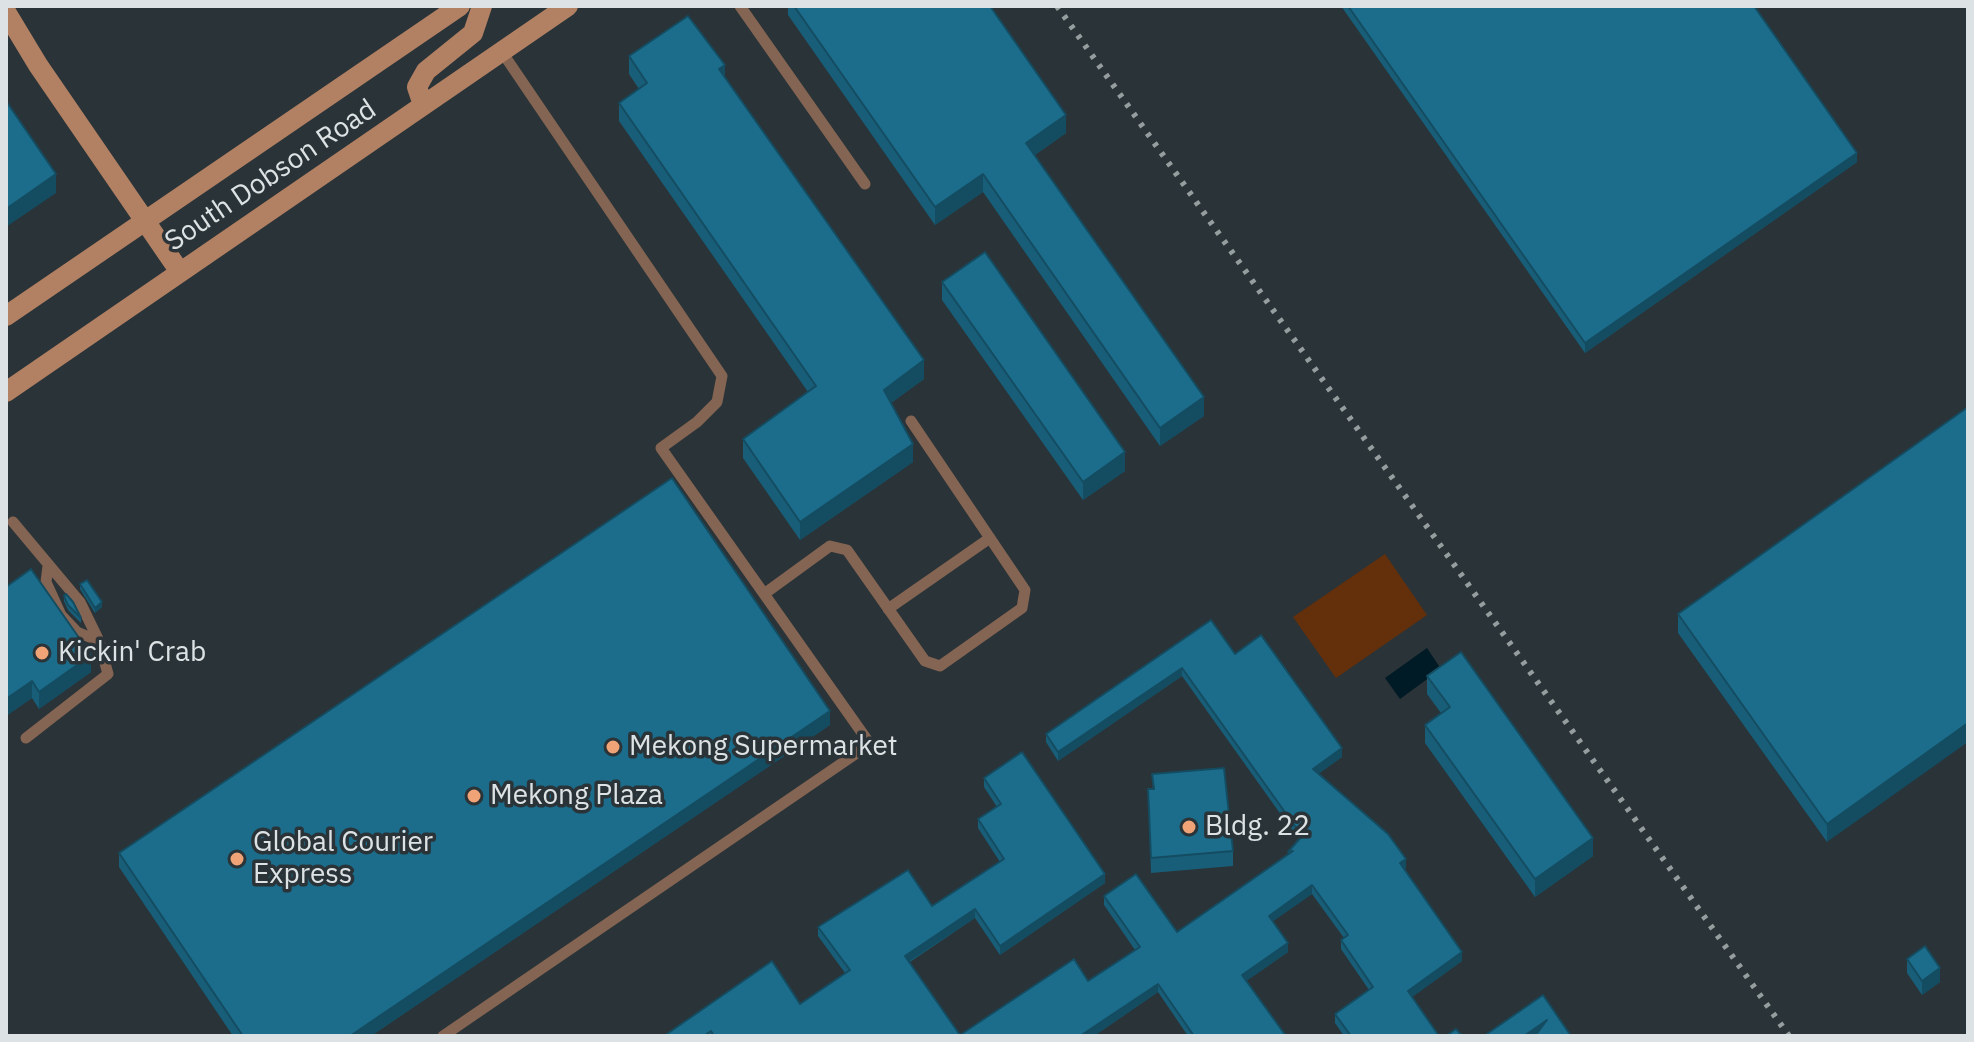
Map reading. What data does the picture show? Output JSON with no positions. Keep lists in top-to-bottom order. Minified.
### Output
{"streets":{"main road":["South Dobson Road"]},"places":["Kickin' Crab","Mekong Supermarket","Mekong Plaza","Bldg. 22","Global Courier Express"]}
